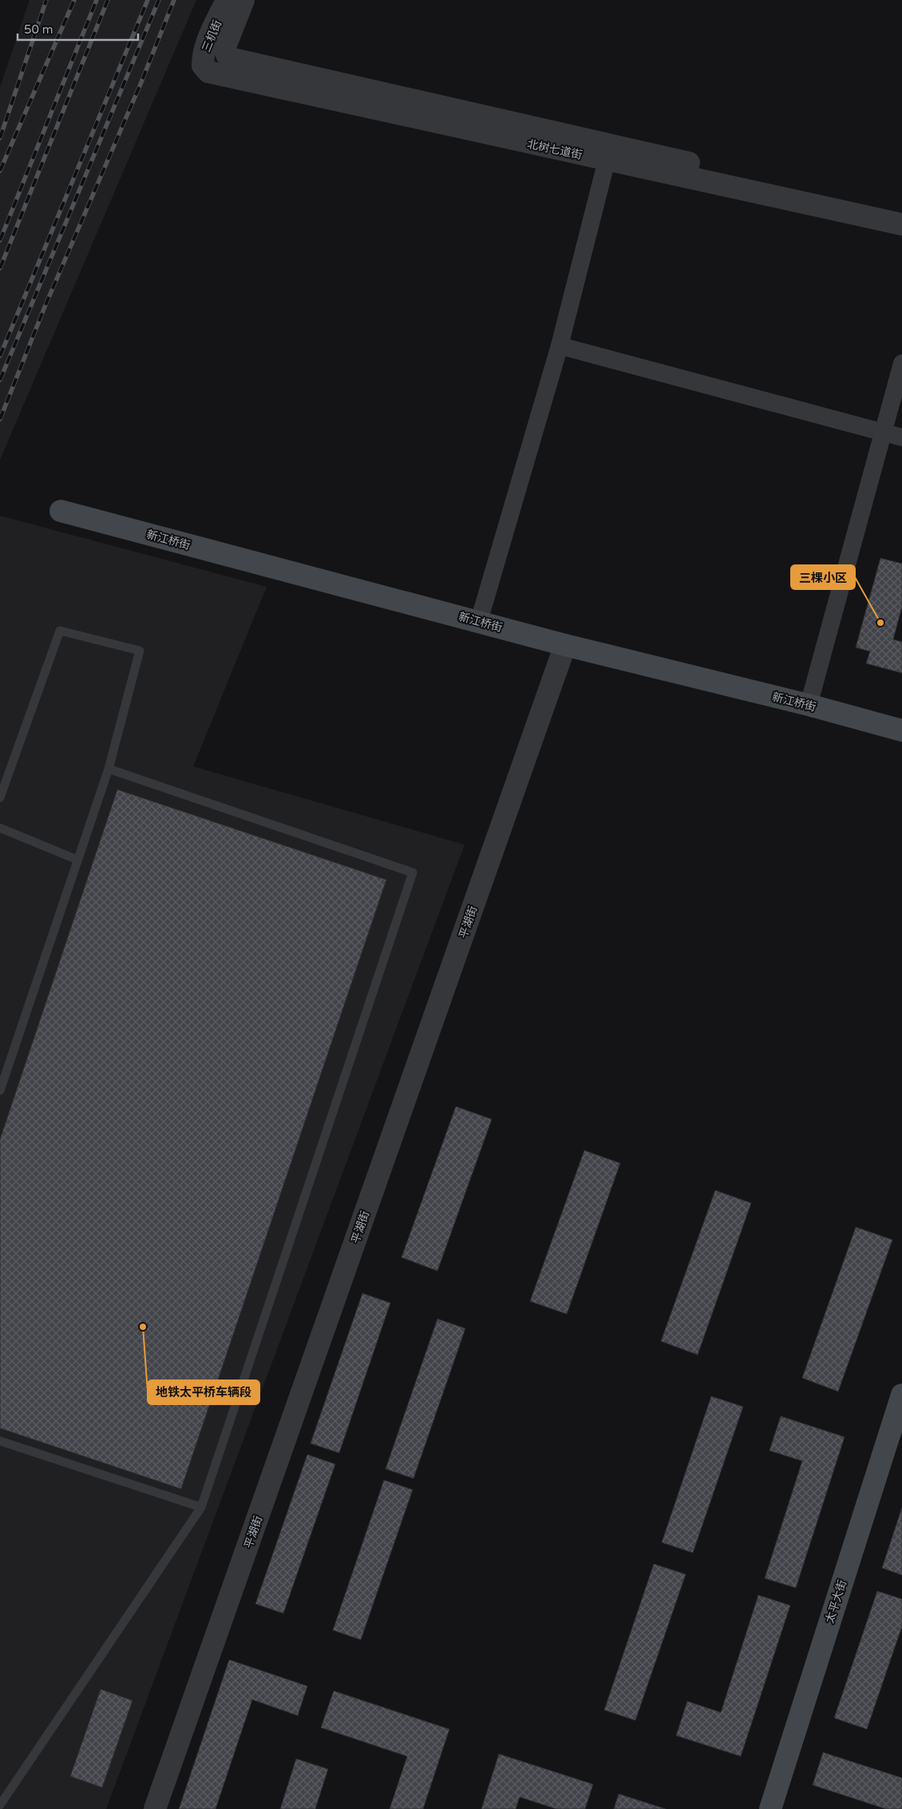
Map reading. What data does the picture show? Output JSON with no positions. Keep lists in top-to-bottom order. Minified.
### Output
{"streets":{"main road":["新江桥街","太平大街"],"street":["三机街","北树七道街","平湖街"]},"crossings":[["三机街","北树七道街"],["新江桥街","平湖街"]],"places":["三棵小区","地铁太平桥车辆段"],"scale_bar":"50 m"}
